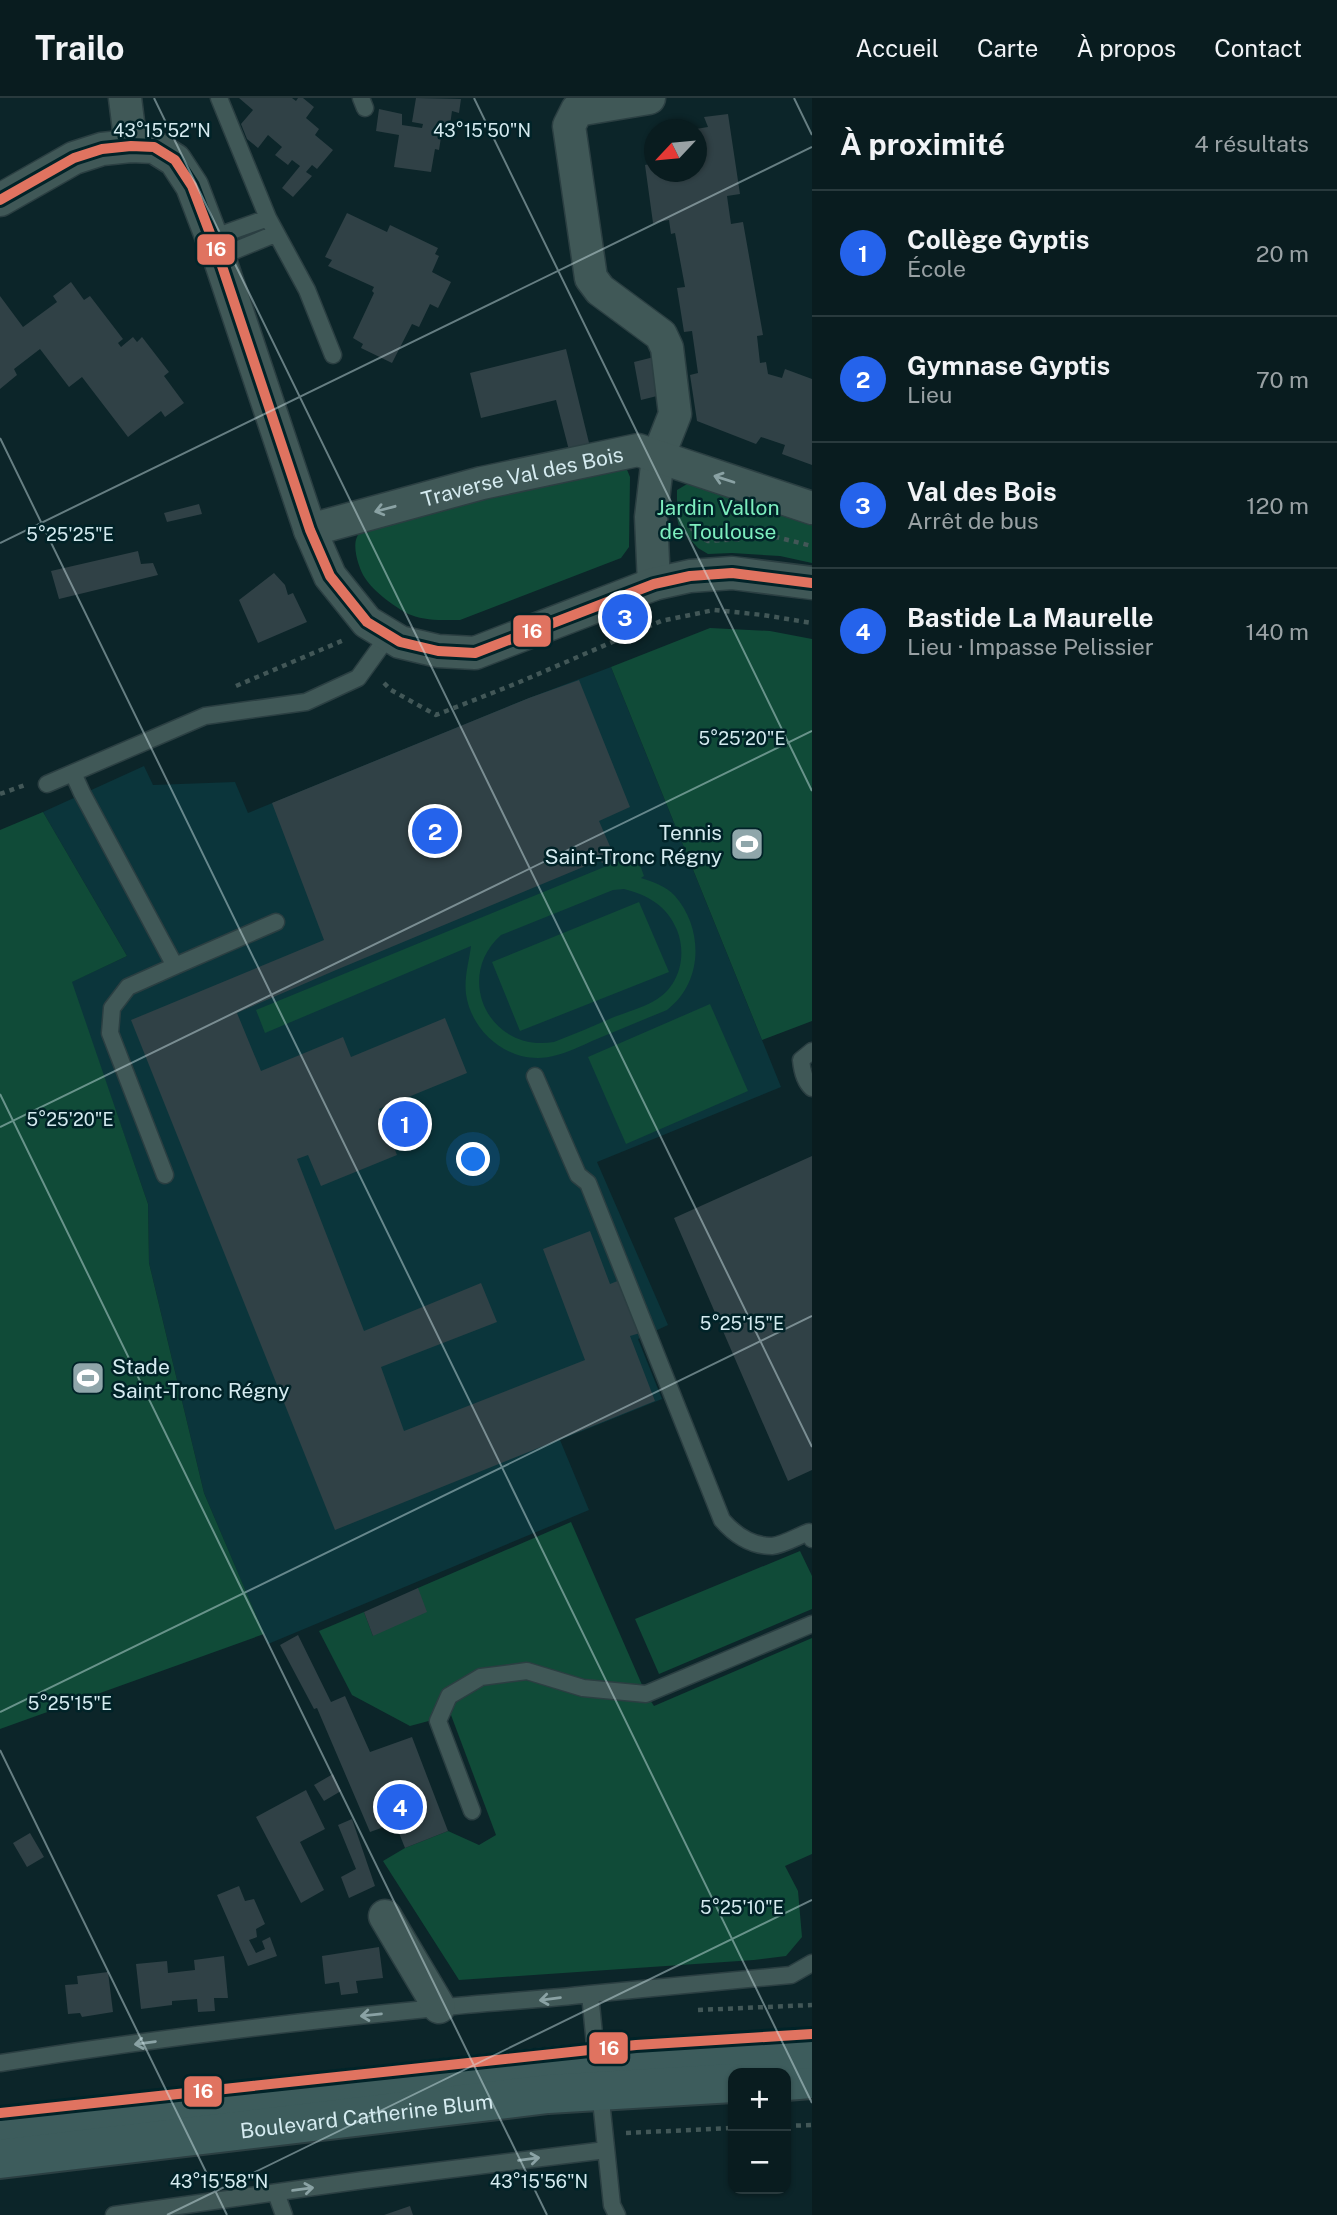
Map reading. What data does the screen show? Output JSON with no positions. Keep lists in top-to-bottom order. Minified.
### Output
{"streets":{"street":["Traverse Val des Bois","Boulevard Catherine Blum"]},"parks":["Jardin Vallon de Toulouse"],"places":{"sports":["Tennis Saint-Tronc Régny","Stade Saint-Tronc Régny"]},"lines":["transit line 16"],"north":"bottom left","page":{"header":"Trailo","nav":["Accueil","Carte","À propos","Contact"],"heading":["À proximité","4 résultats"],"list":[{"mark":"1","name":"Collège Gyptis","note":"École","value":"20 m"},{"mark":"2","name":"Gymnase Gyptis","note":"Lieu","value":"70 m"},{"mark":"3","name":"Val des Bois","note":"Arrêt de bus","value":"120 m"},{"mark":"4","name":"Bastide La Maurelle","note":"Lieu · Impasse Pelissier","value":"140 m"}],"pins":["3","2","1","4"],"map_buttons":["+","−"]},"coordinates":["43°15'52\"N","43°15'50\"N","5°25'25\"E","5°25'20\"E","5°25'15\"E","5°25'10\"E","43°15'58\"N","43°15'56\"N"]}
